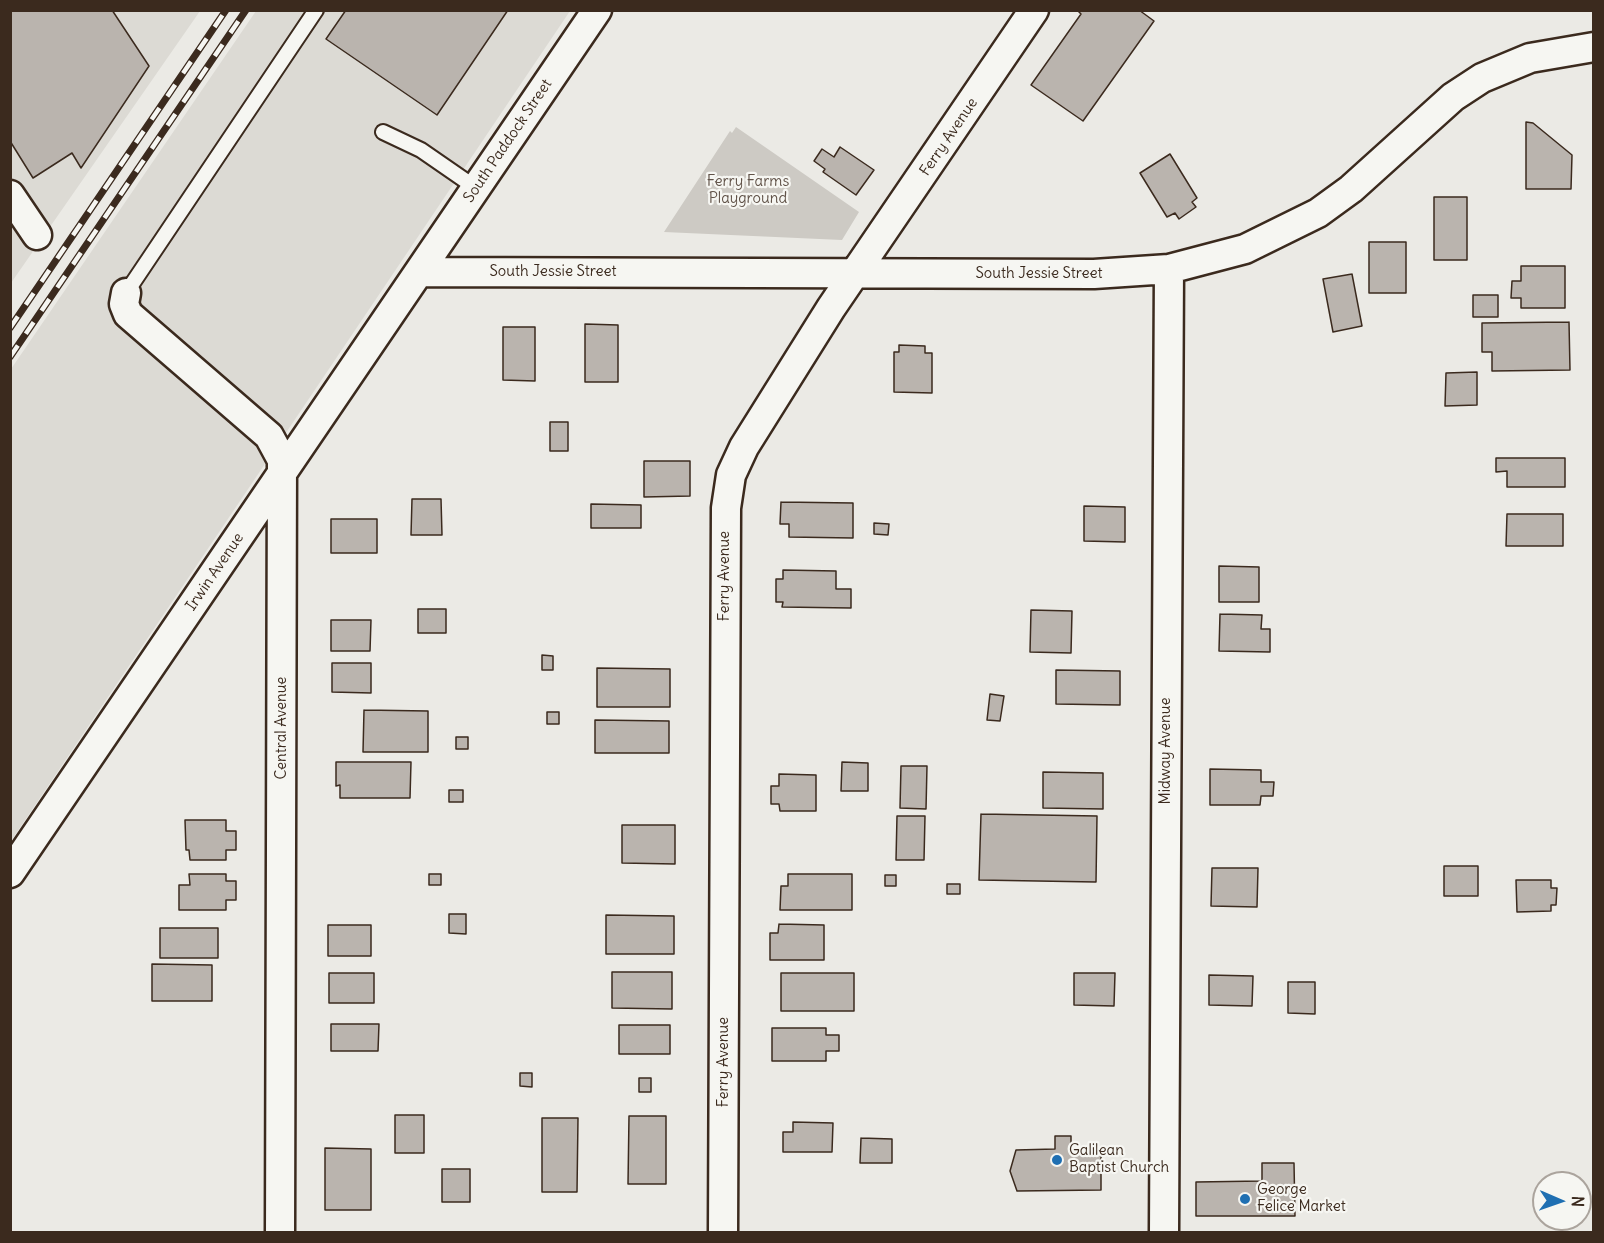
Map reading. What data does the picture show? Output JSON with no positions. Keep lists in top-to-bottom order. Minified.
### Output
{"streets":{"street":["Ferry Avenue","South Paddock Street","South Jessie Street","Irwin Avenue","Central Avenue","Midway Avenue"]},"crossings":[["Ferry Avenue","South Jessie Street"],["South Paddock Street","South Jessie Street"],["South Paddock Street","Irwin Avenue"],["South Jessie Street","Irwin Avenue"],["South Jessie Street","Midway Avenue"],["Irwin Avenue","Central Avenue"]],"parks":["Ferry Farms Playground"],"places":["Galilean Baptist Church","George Felice Market"],"north":"right"}
